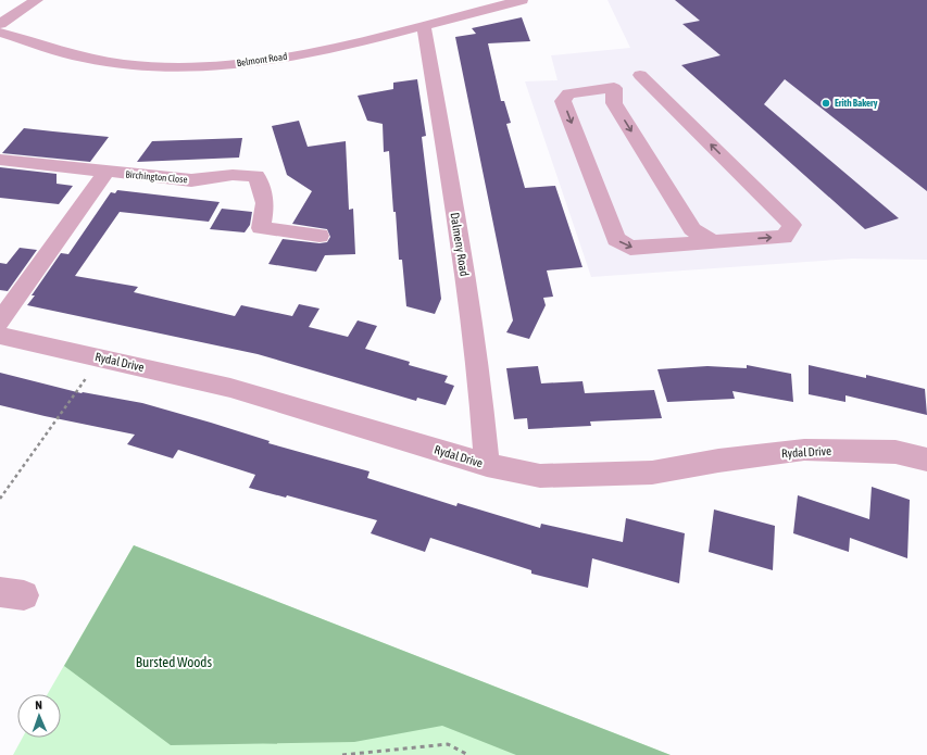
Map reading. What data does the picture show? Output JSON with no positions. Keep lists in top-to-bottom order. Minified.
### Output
{"streets":{"street":["Belmont Road","Birchington Close","Dalmeny Road","Rydal Drive"]},"crossings":[["Belmont Road","Dalmeny Road"],["Dalmeny Road","Rydal Drive"]],"parks":["Bursted Woods"],"places":["Erith Bakery"],"north":"top"}
